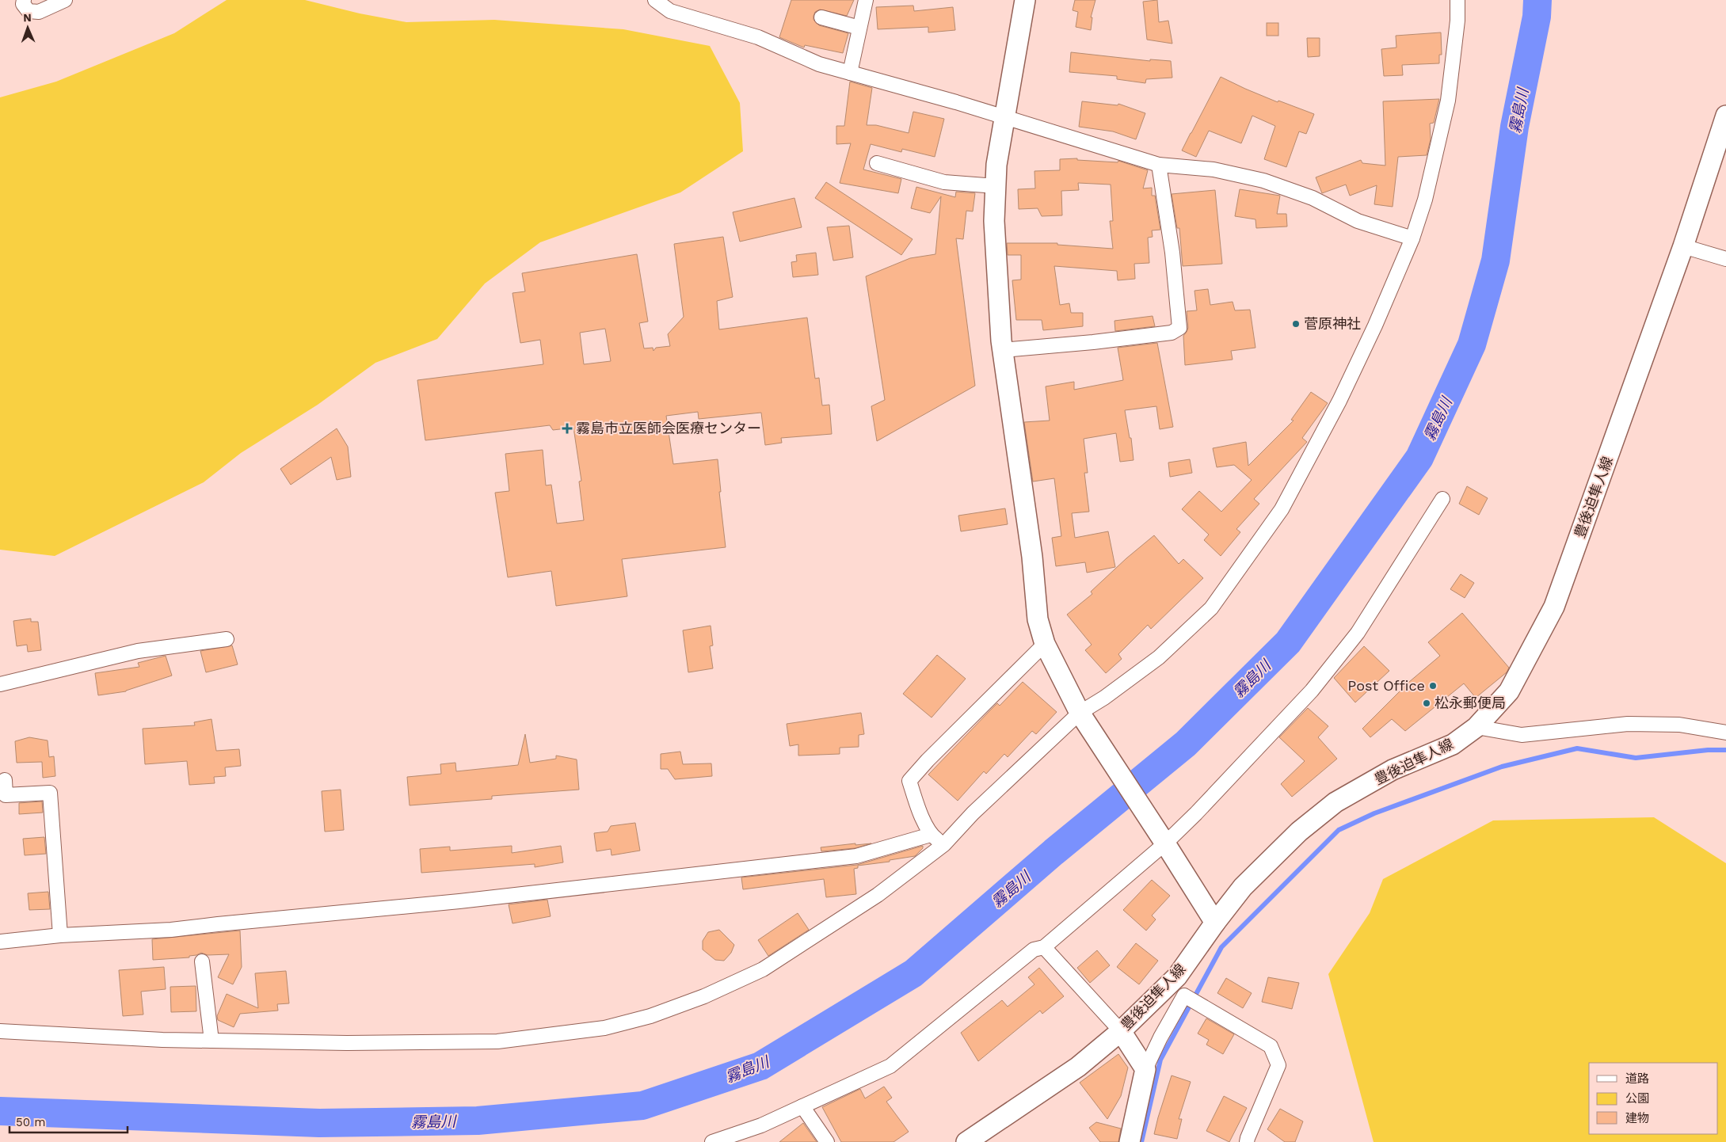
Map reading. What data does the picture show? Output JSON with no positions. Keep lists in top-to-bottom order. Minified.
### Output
{"streets":{"main road":["豊後迫隼人線"]},"water":["霧島川"],"places":{"other":["菅原神社","Post Office","松永郵便局"],"health":["霧島市立医師会医療センター"]},"legend":["道路","公園","建物"],"scale_bar":"50 m","north":"top"}
